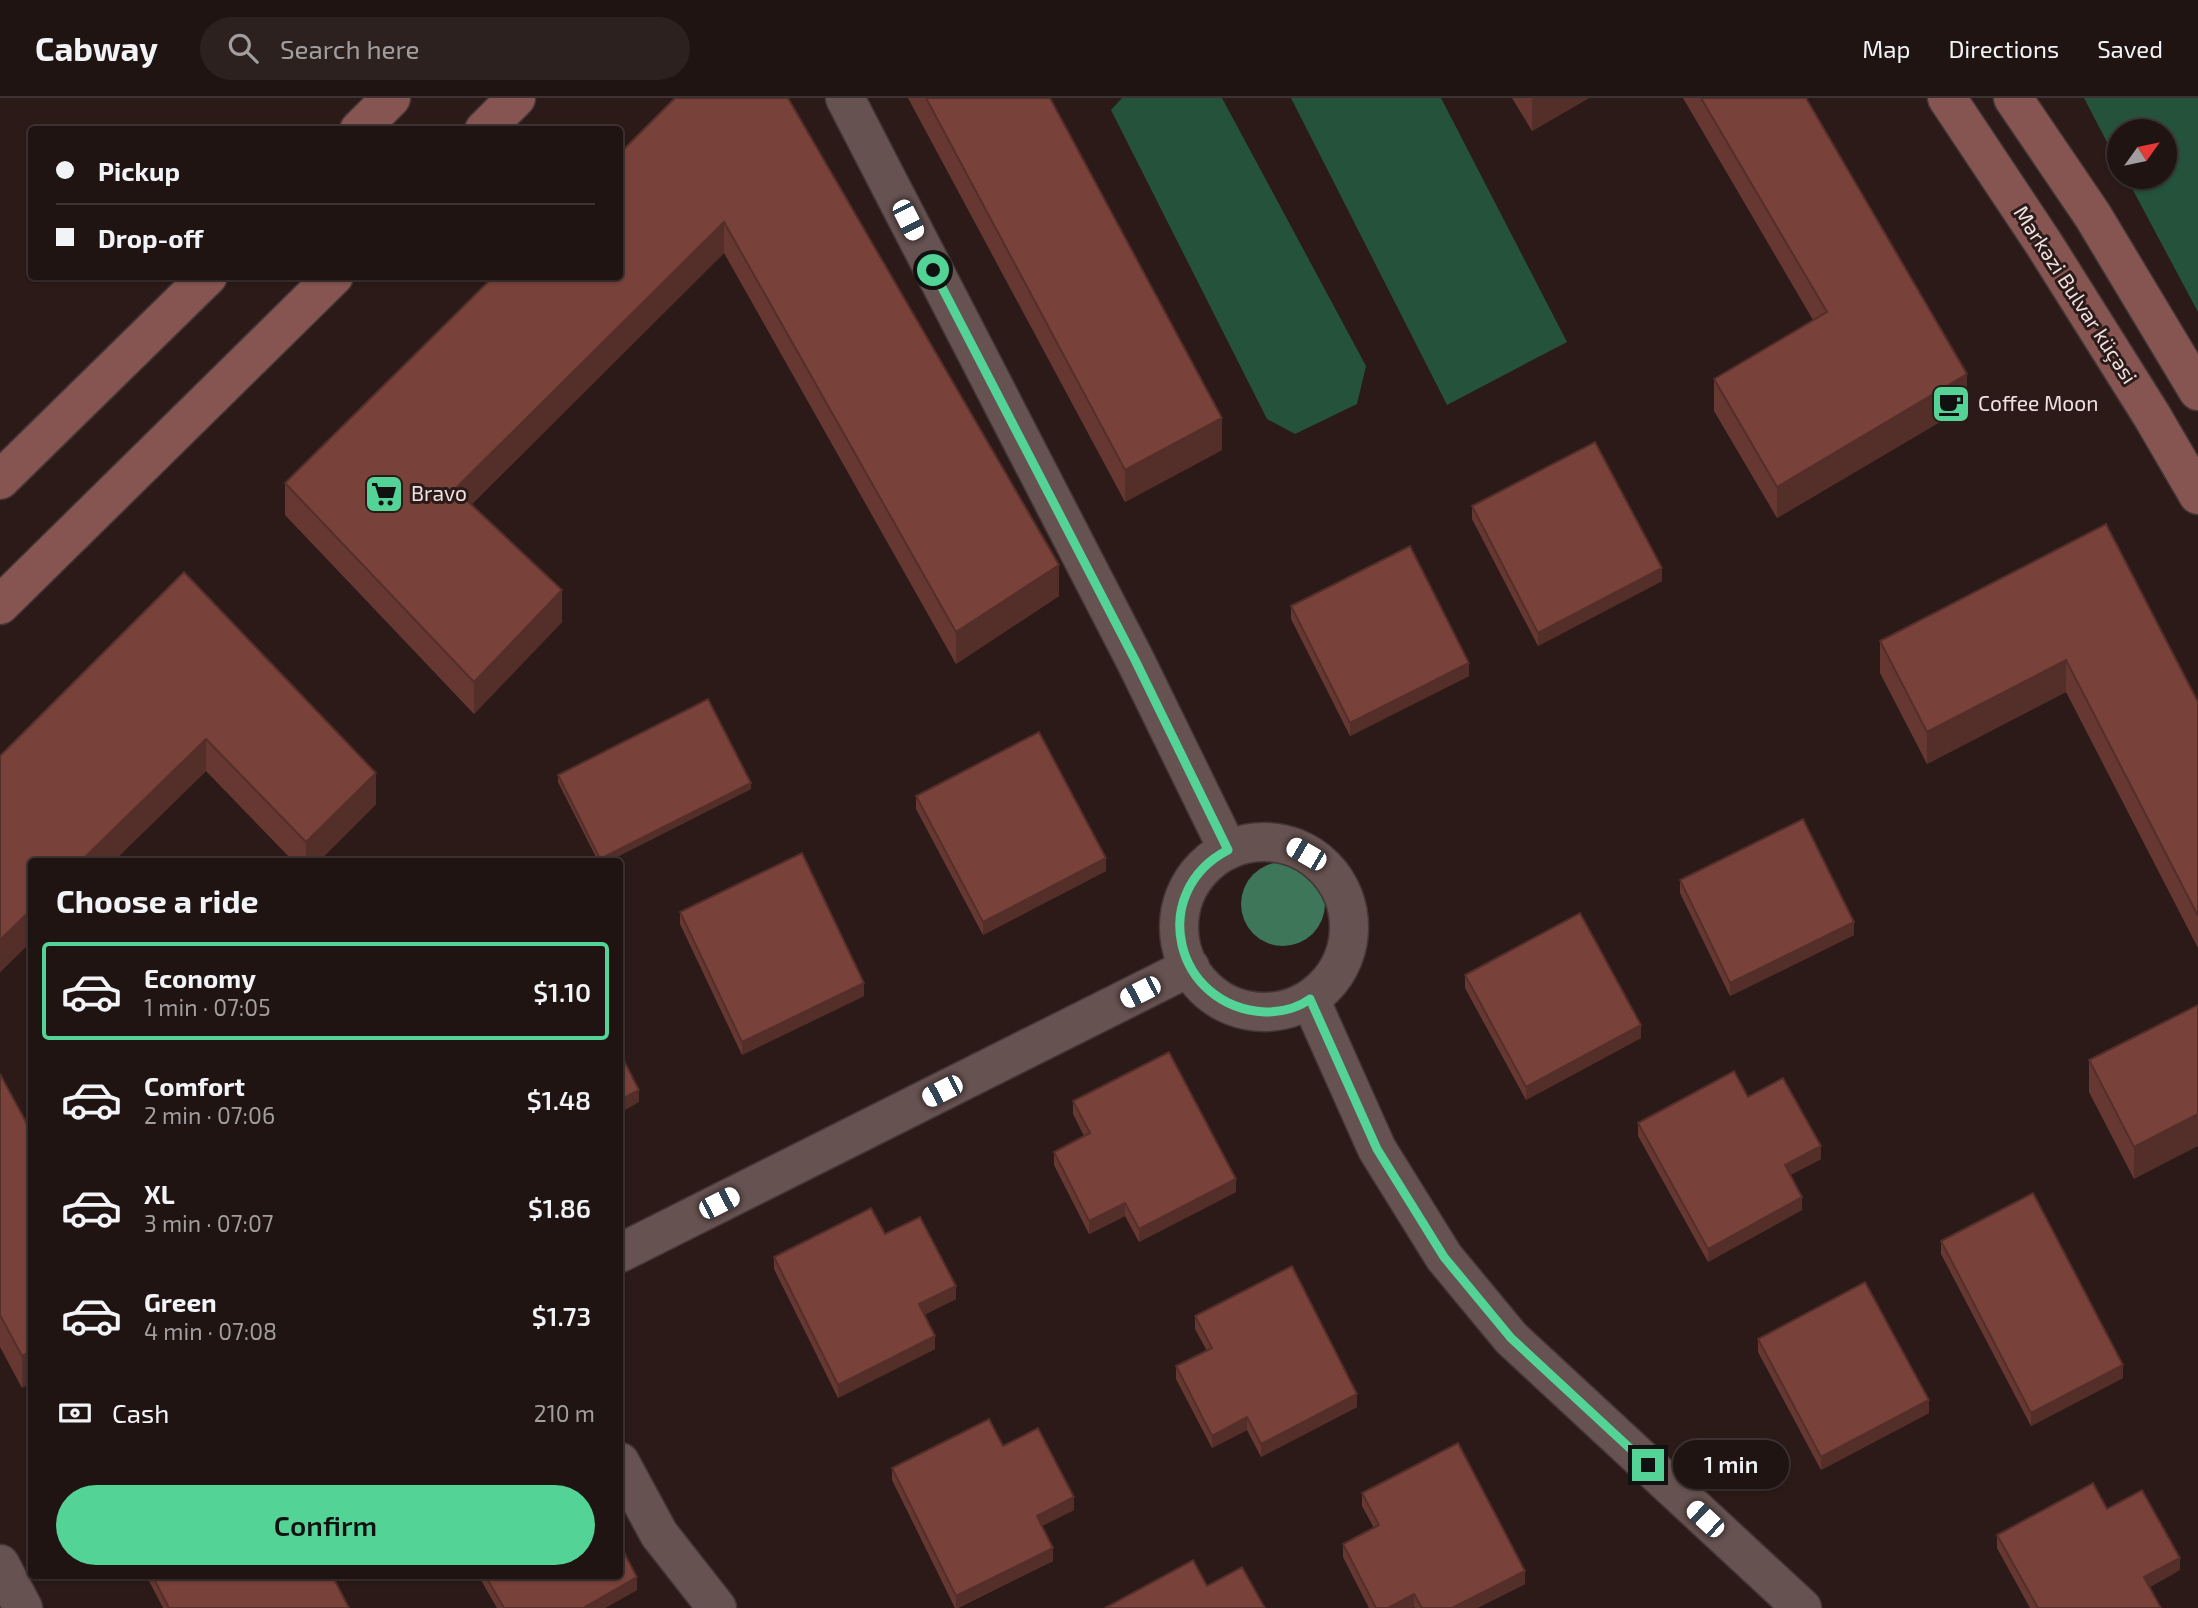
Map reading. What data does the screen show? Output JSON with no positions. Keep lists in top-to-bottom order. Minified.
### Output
{"streets":{"main road":["Mərkəzi Bulvar küçəsi"]},"places":{"cafe":["Coffee Moon"],"supermarket":["Bravo"]},"north":"top right","page":{"header":"Cabway","search":"Search here","nav":["Map","Directions","Saved"],"banner":["Pickup","Drop-off"],"heading":"Choose a ride","list":[{"name":"Economy","note":"1 min · 07:05","value":"$1.10"},{"name":"Comfort","note":"2 min · 07:06","value":"$1.48"},{"name":"XL","note":"3 min · 07:07","value":"$1.86"},{"name":"Green","note":"4 min · 07:08","value":"$1.73"}],"pay":["Cash","210 m"],"bubble":"1 min","buttons":"Confirm"}}
